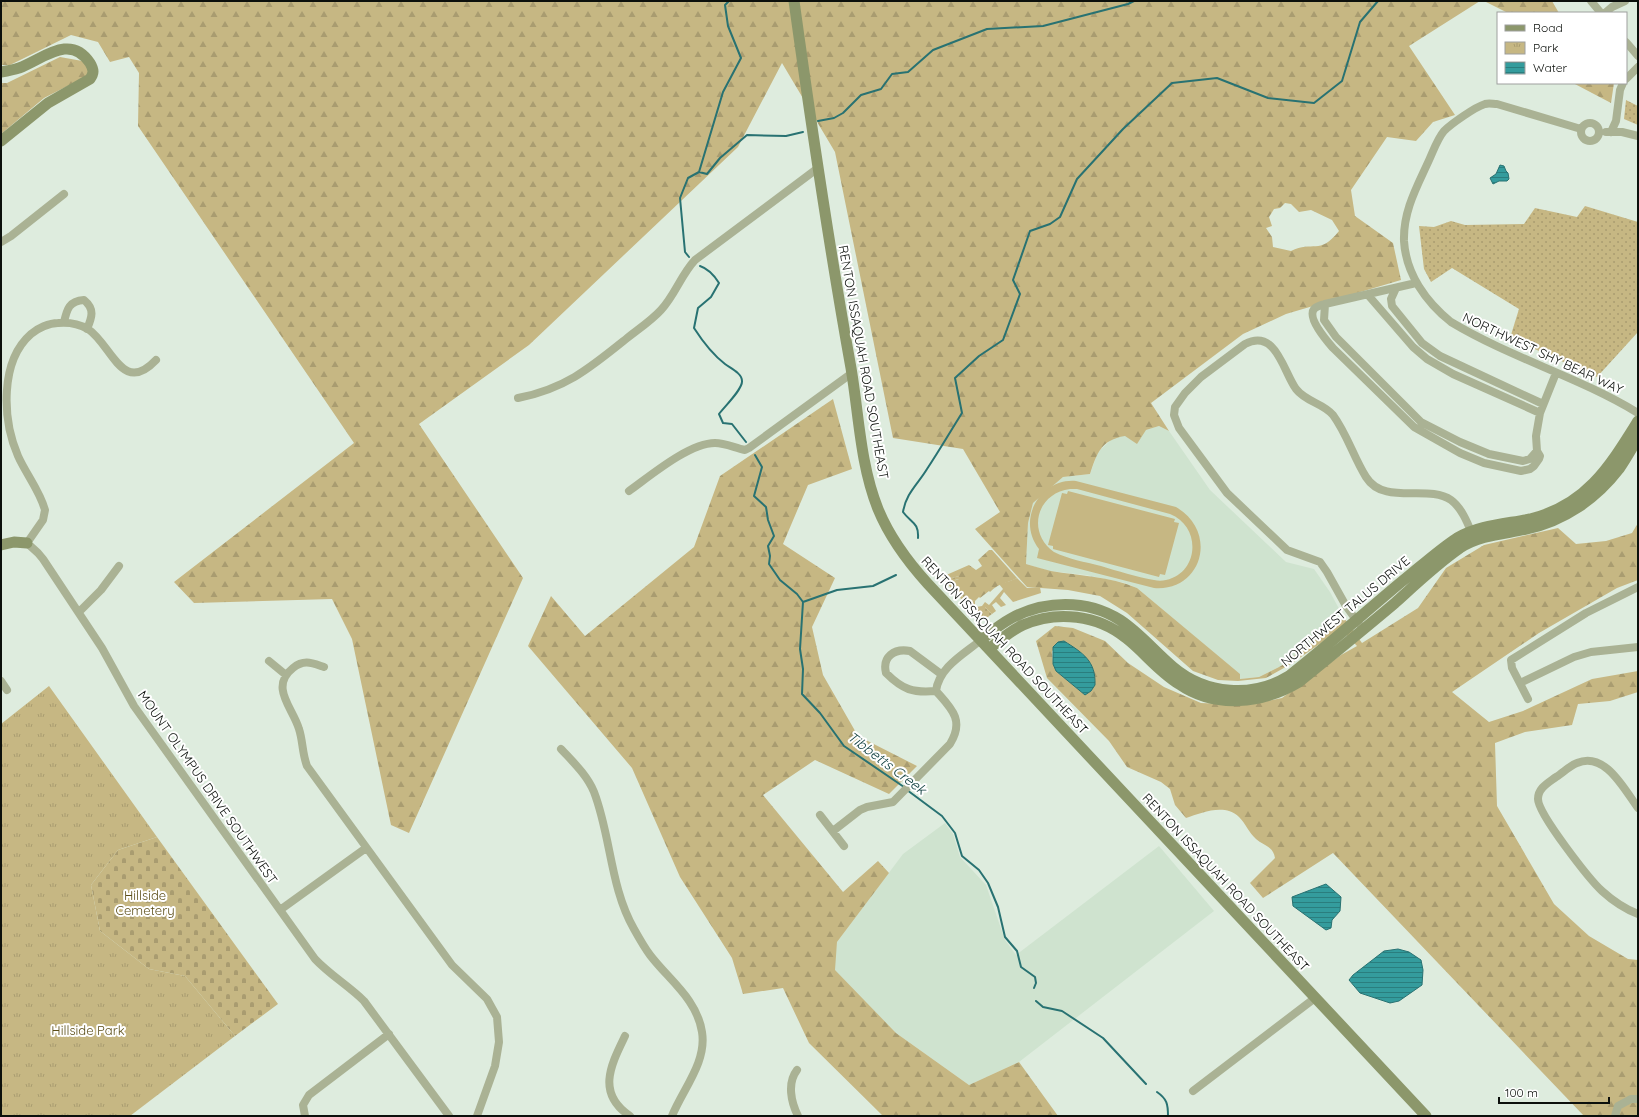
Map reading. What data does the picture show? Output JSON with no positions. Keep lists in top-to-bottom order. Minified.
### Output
{"streets":{"street":["NORTHWEST SHY BEAR WAY","RENTON ISSAQUAH ROAD SOUTHEAST","NORTHWEST TALUS DRIVE","MOUNT OLYMPUS DRIVE SOUTHWEST"]},"crossings":[["RENTON ISSAQUAH ROAD SOUTHEAST","NORTHWEST TALUS DRIVE"]],"water":["Tibbetts Creek"],"parks":["Hillside Cemetery","Hillside Park"],"legend":["Road","Park","Water"],"scale_bar":"100 m"}
